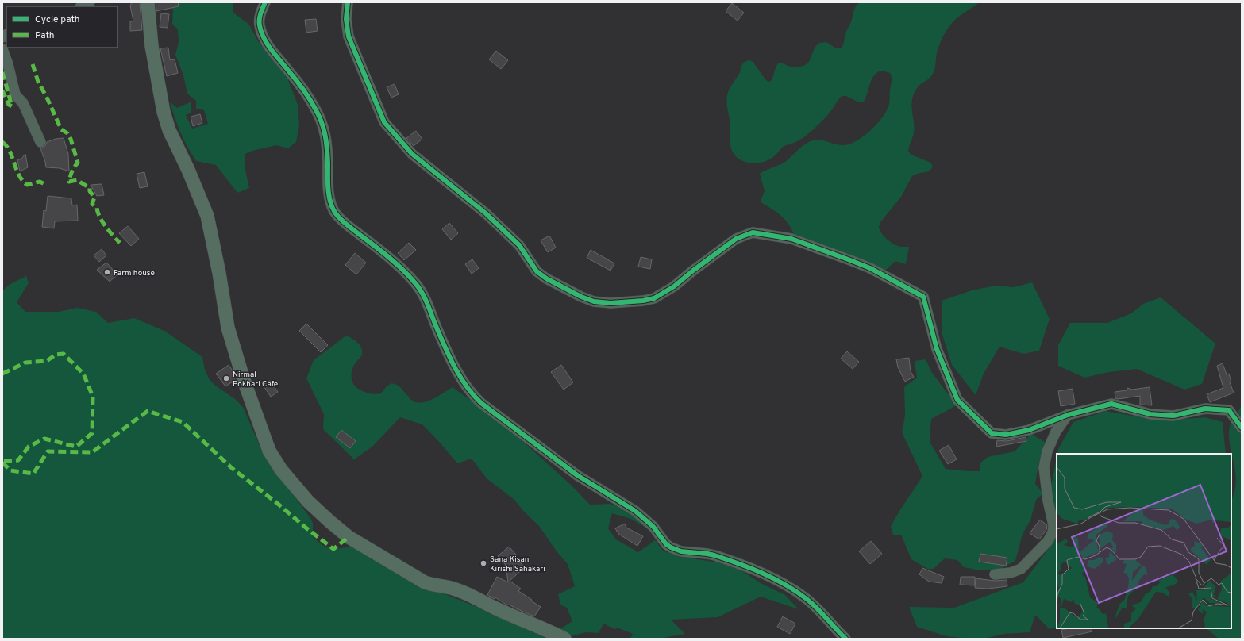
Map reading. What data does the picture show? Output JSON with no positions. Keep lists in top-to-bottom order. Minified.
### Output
{"places":["Farm house","Nirmal Pokhari Cafe","Sana Kisan Kirishi Sahakari"],"legend":["Cycle path","Path"]}
